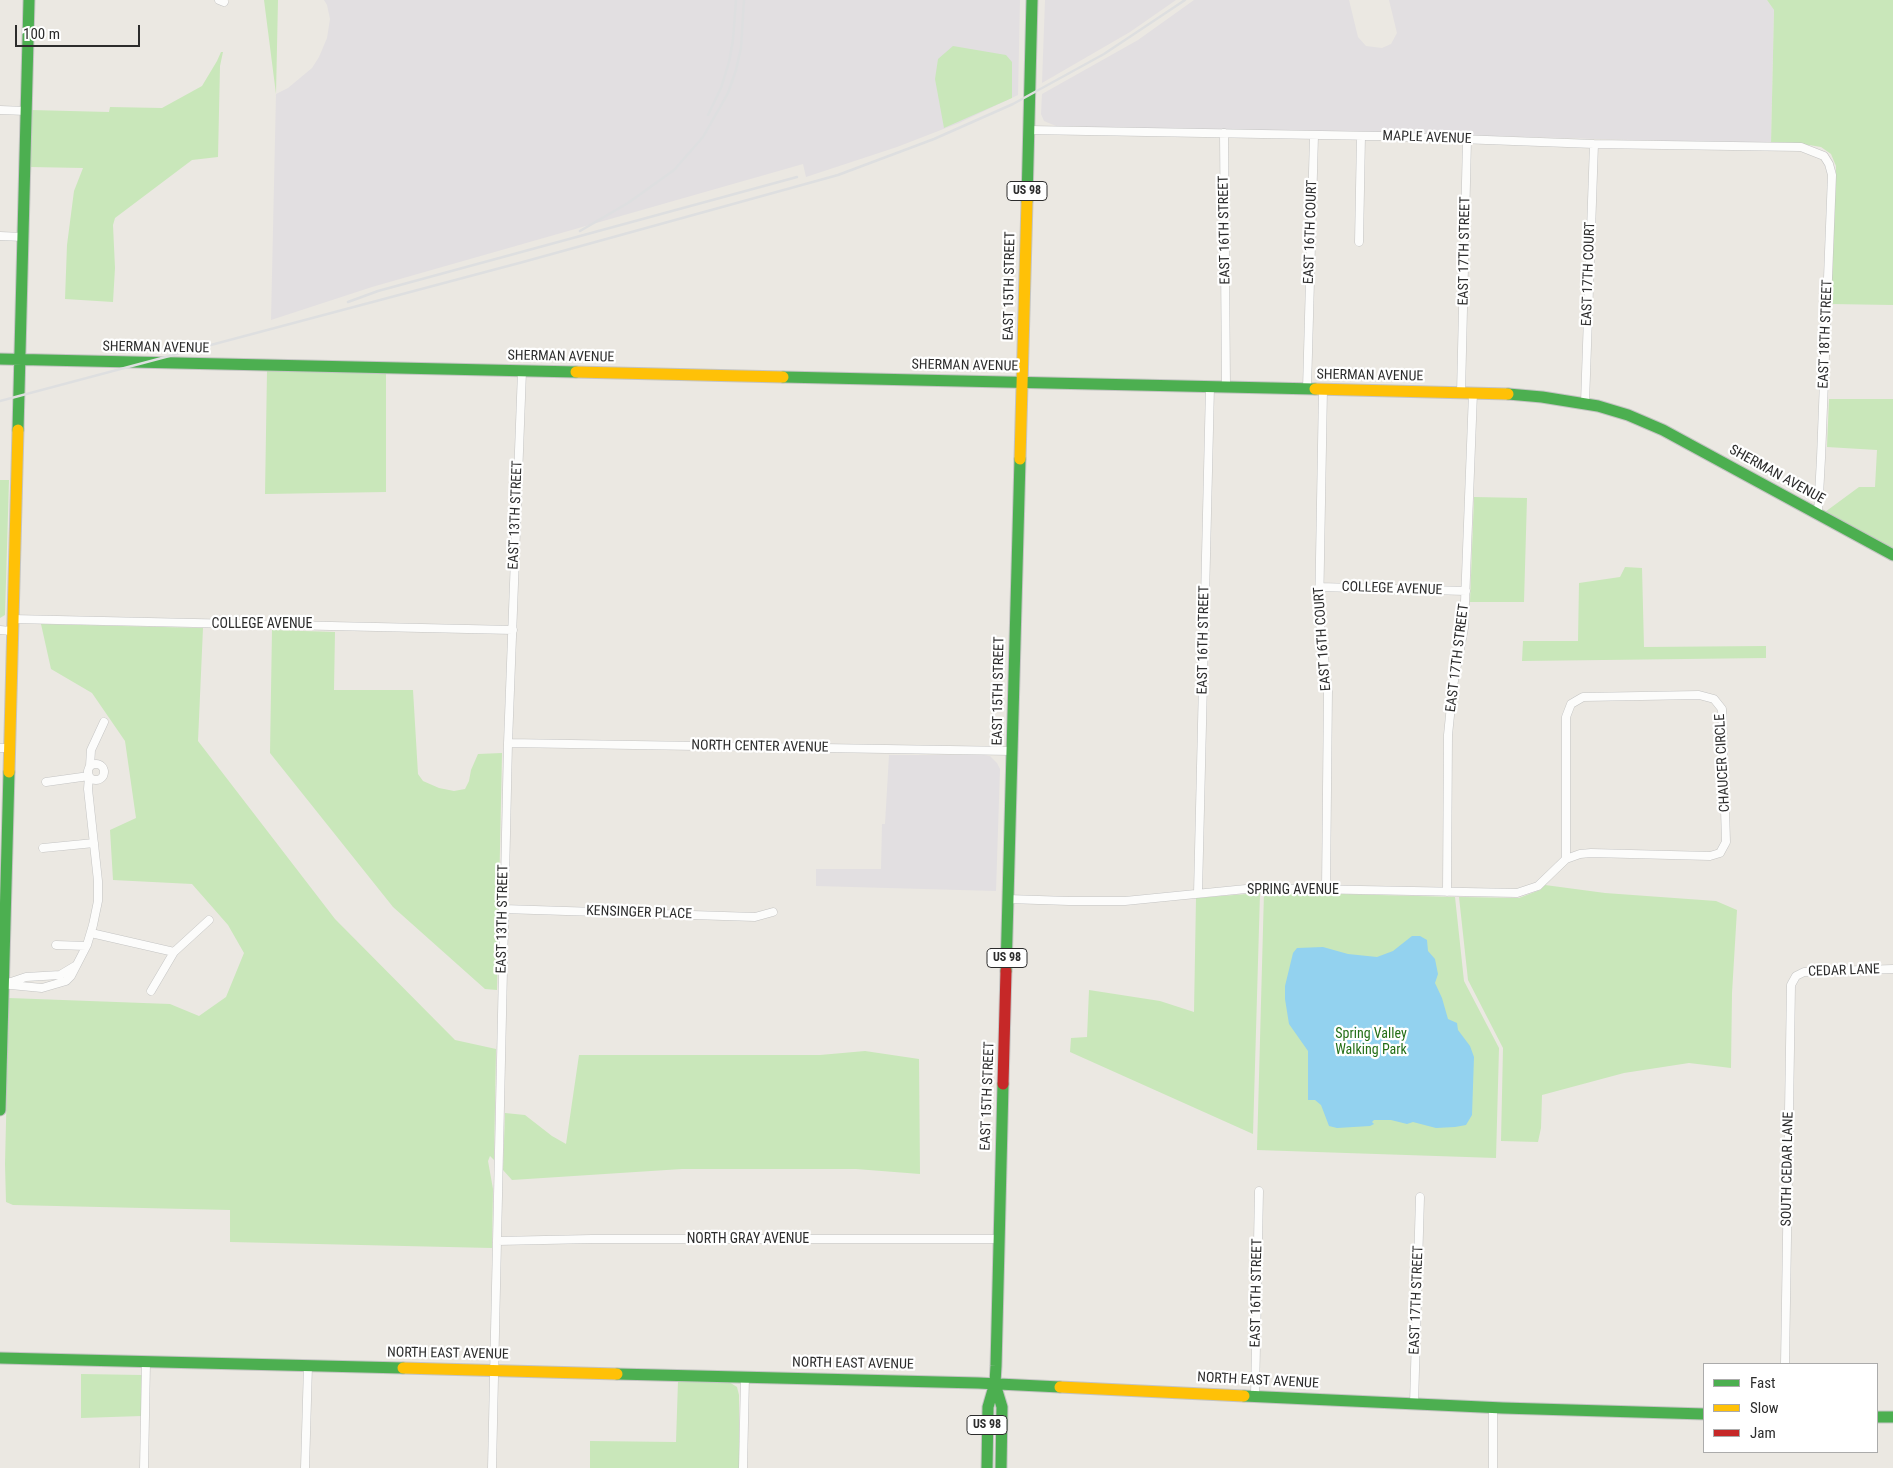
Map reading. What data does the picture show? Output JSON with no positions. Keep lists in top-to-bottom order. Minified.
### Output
{"streets":{"main road":["US 98","EAST 15TH STREET","SHERMAN AVENUE","NORTH EAST AVENUE"],"street":["MAPLE AVENUE","EAST 16TH STREET","EAST 16TH COURT","EAST 17TH STREET","EAST 17TH COURT","EAST 18TH STREET","EAST 13TH STREET","COLLEGE AVENUE","NORTH CENTER AVENUE","CHAUCER CIRCLE","SPRING AVENUE","KENSINGER PLACE","CEDAR LANE","SOUTH CEDAR LANE","NORTH GRAY AVENUE"]},"crossings":[["MAPLE AVENUE","EAST 16TH STREET"],["MAPLE AVENUE","EAST 16TH COURT"],["MAPLE AVENUE","EAST 17TH STREET"],["MAPLE AVENUE","EAST 17TH COURT"],["MAPLE AVENUE","EAST 15TH STREET"],["MAPLE AVENUE","EAST 18TH STREET"],["EAST 16TH STREET","SHERMAN AVENUE"],["EAST 16TH STREET","SPRING AVENUE"],["EAST 16TH STREET","NORTH EAST AVENUE"],["EAST 16TH COURT","SHERMAN AVENUE"],["EAST 16TH COURT","COLLEGE AVENUE"],["EAST 16TH COURT","SPRING AVENUE"],["EAST 17TH STREET","SHERMAN AVENUE"],["EAST 17TH STREET","COLLEGE AVENUE"],["EAST 17TH STREET","SPRING AVENUE"],["EAST 17TH STREET","NORTH EAST AVENUE"],["EAST 17TH COURT","SHERMAN AVENUE"],["EAST 15TH STREET","SHERMAN AVENUE"],["EAST 15TH STREET","NORTH CENTER AVENUE"],["EAST 15TH STREET","SPRING AVENUE"],["EAST 15TH STREET","NORTH GRAY AVENUE"],["EAST 15TH STREET","NORTH EAST AVENUE"],["EAST 18TH STREET","SHERMAN AVENUE"],["SHERMAN AVENUE","EAST 13TH STREET"],["EAST 13TH STREET","COLLEGE AVENUE"],["EAST 13TH STREET","NORTH CENTER AVENUE"],["EAST 13TH STREET","KENSINGER PLACE"],["EAST 13TH STREET","NORTH GRAY AVENUE"],["EAST 13TH STREET","NORTH EAST AVENUE"],["CHAUCER CIRCLE","SPRING AVENUE"],["CEDAR LANE","SOUTH CEDAR LANE"]],"parks":["Spring Valley Walking Park"],"legend":["Fast","Slow","Jam"],"scale_bar":"100 m"}
